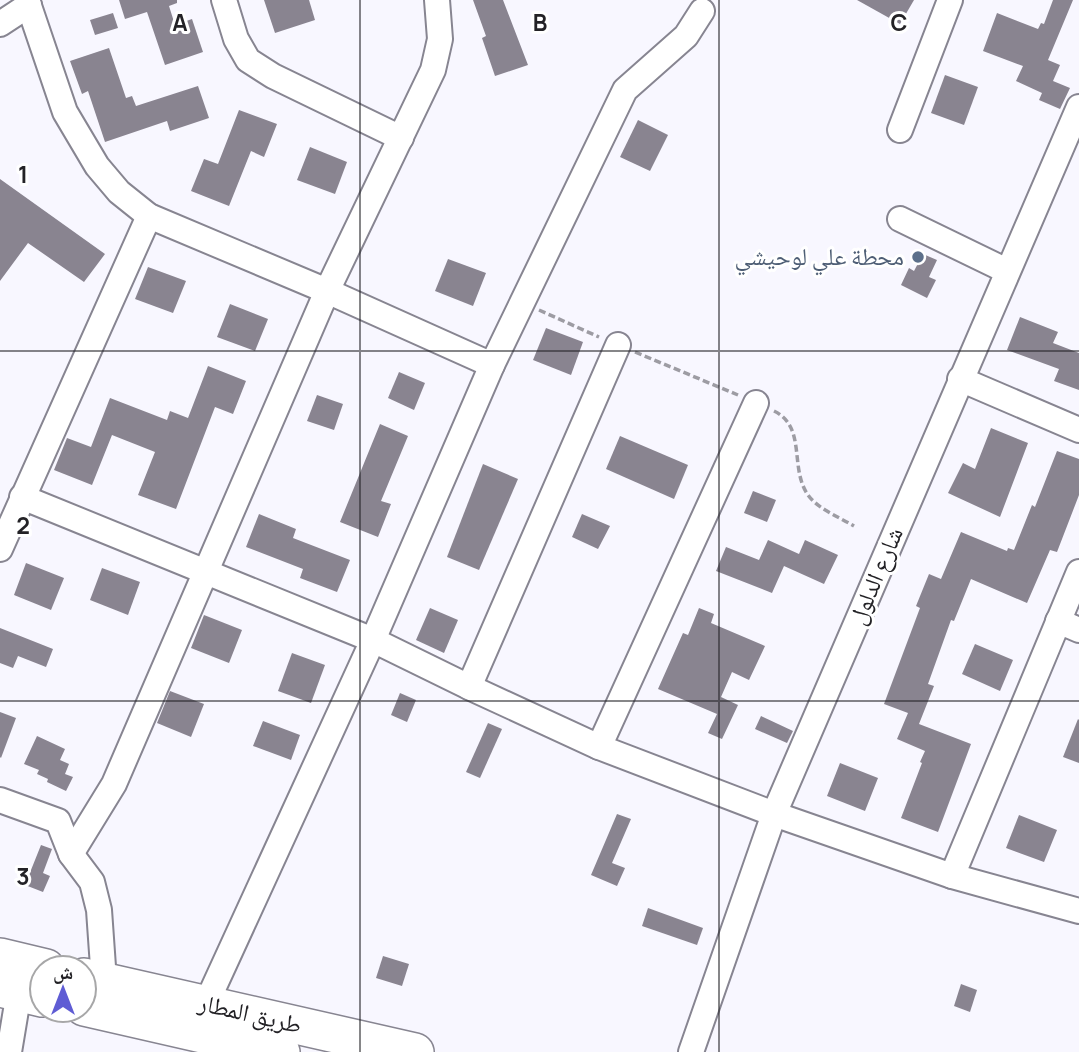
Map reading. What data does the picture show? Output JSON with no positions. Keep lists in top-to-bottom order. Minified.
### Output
{"streets":{"highway":["طريق المطار"],"street":["شارع الدلول"]},"places":["محطة علي لوحيشي"],"north":"top","grid":{"columns":["A","B","C"],"rows":["1","2","3"]}}
